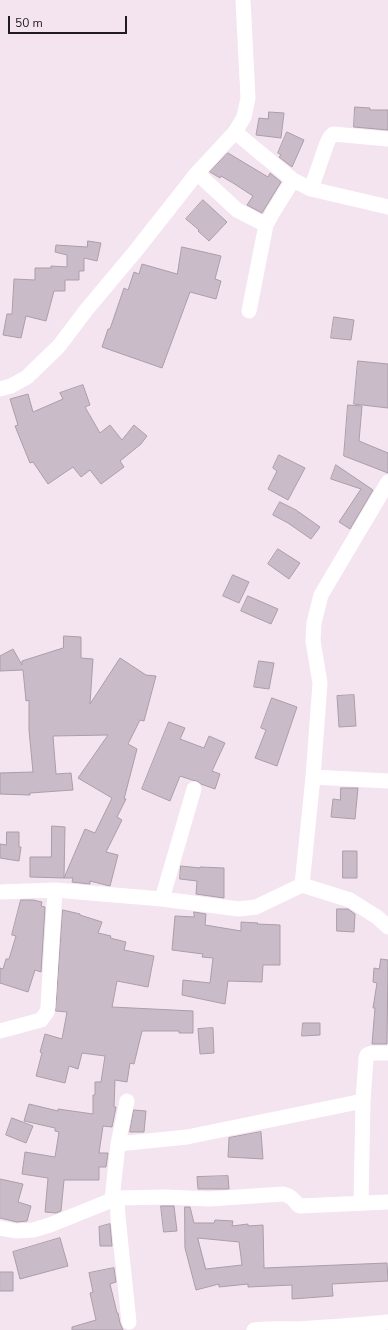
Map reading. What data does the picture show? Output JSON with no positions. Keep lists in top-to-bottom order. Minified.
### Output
{"scale_bar":"50 m"}
